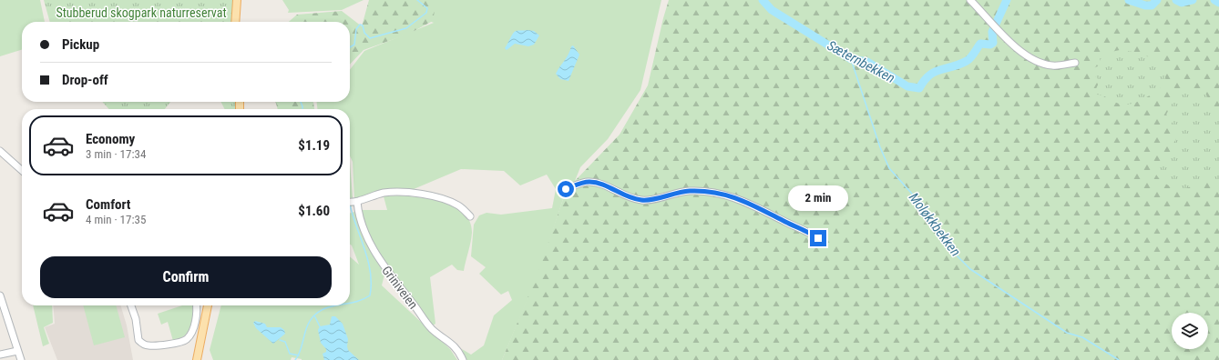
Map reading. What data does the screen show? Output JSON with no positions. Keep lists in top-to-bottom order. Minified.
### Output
{"streets":{"street":["Griniveien"]},"water":["Sæternbekken","Moløkkbekken"],"parks":["Stubberud skogpark naturreservat"],"page":{"banner":["Pickup","Drop-off"],"list":[{"name":"Economy","note":"3 min · 17:34","value":"$1.19"},{"name":"Comfort","note":"4 min · 17:35","value":"$1.60"}],"bubble":"2 min","buttons":"Confirm"}}
